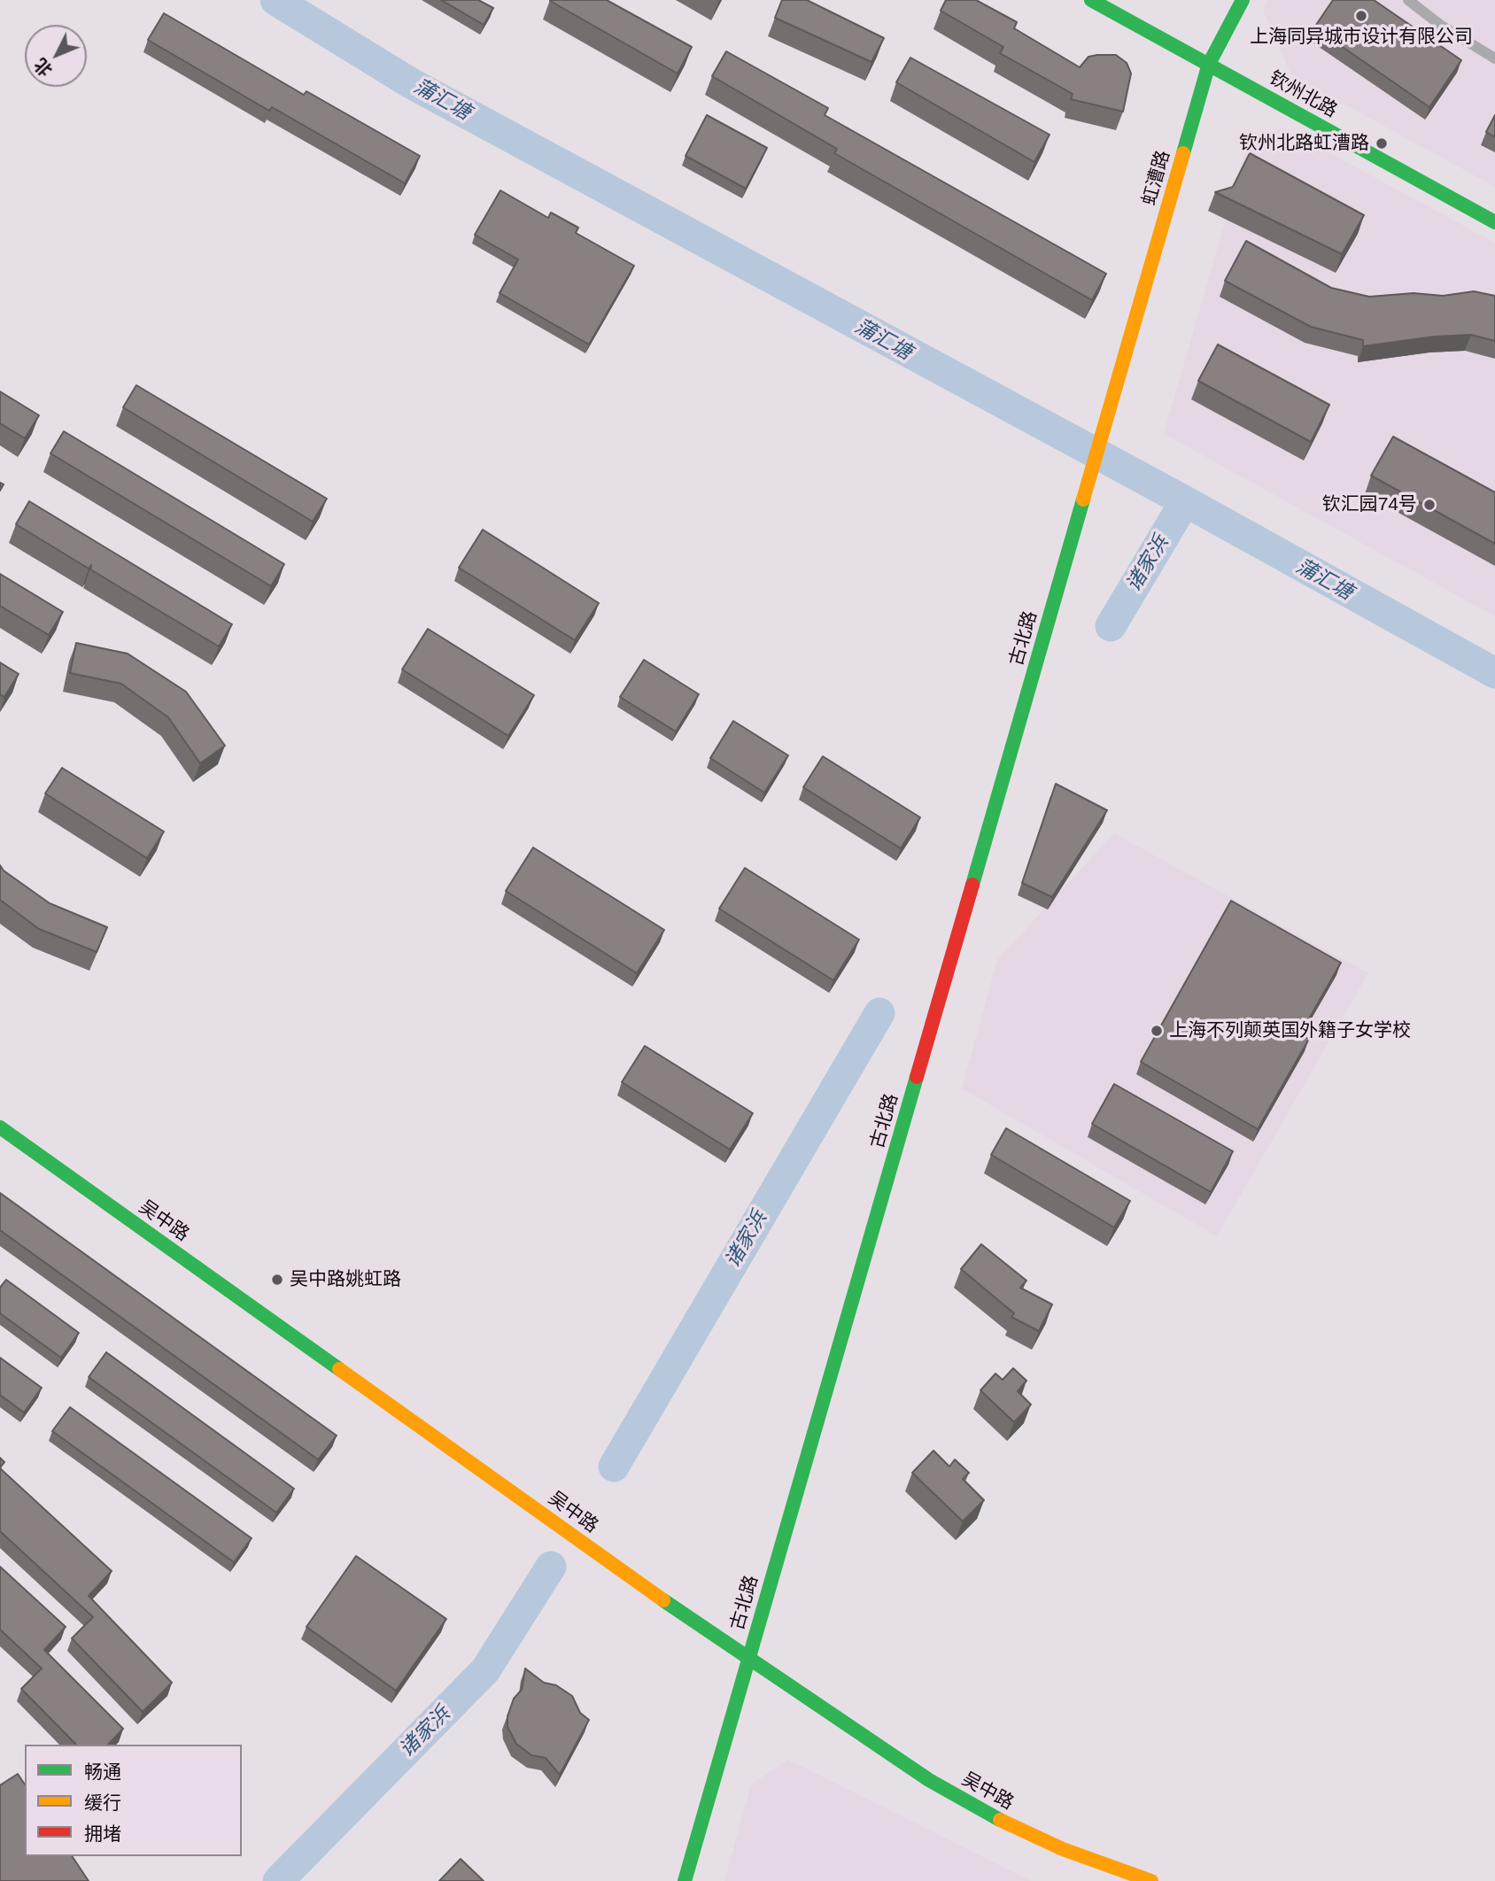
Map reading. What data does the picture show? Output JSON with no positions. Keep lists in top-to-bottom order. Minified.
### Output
{"streets":{"main road":["钦州北路","虹漕路","古北路","吴中路"]},"crossings":[["钦州北路","虹漕路"],["虹漕路","古北路"],["古北路","吴中路"]],"water":["蒲汇塘","诸家浜"],"places":["上海同异城市设计有限公司","钦州北路虹漕路","钦汇园74号","上海不列颠英国外籍子女学校","吴中路姚虹路"],"legend":["畅通","缓行","拥堵"],"north":"bottom left"}
